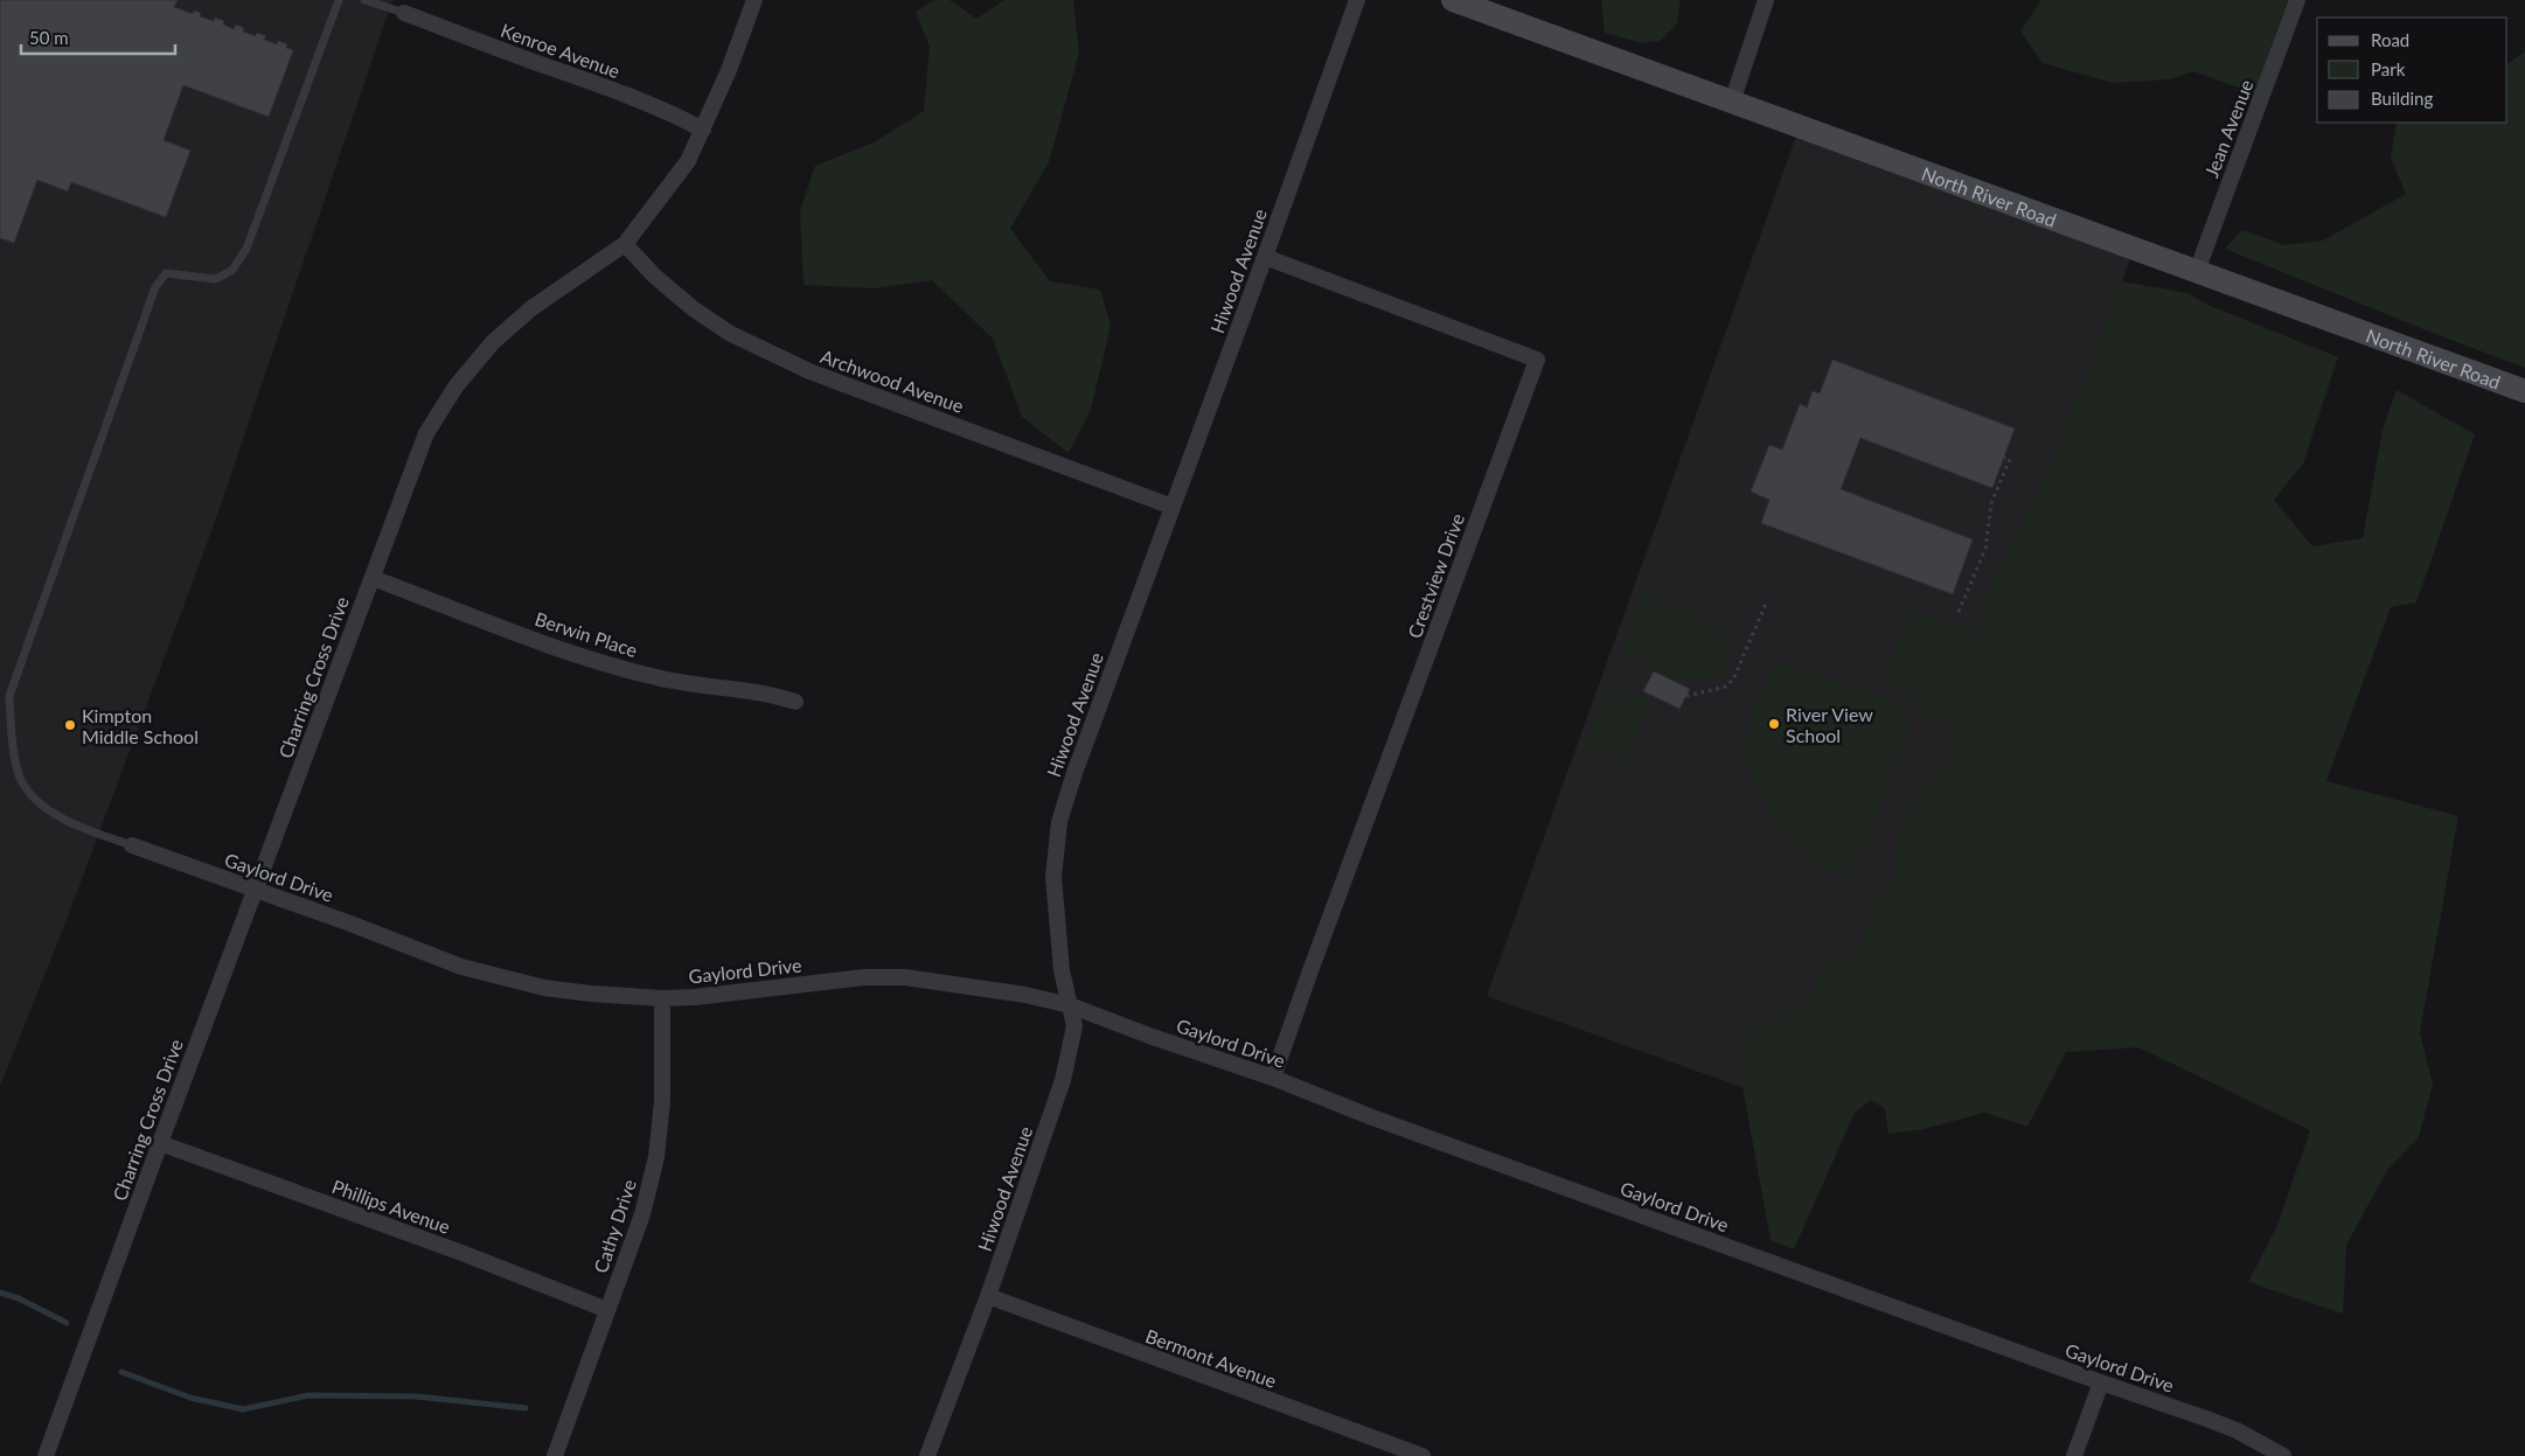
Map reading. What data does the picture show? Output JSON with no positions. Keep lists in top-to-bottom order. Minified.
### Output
{"streets":{"street":["Kenroe Avenue","Jean Avenue","North River Road","Hiwood Avenue","Archwood Avenue","Crestview Drive","Berwin Place","Charring Cross Drive","Gaylord Drive","Phillips Avenue","Cathy Drive","Bermont Avenue"]},"crossings":[["Kenroe Avenue","Charring Cross Drive"],["Jean Avenue","North River Road"],["Hiwood Avenue","Archwood Avenue"],["Hiwood Avenue","Crestview Drive"],["Hiwood Avenue","Gaylord Drive"],["Hiwood Avenue","Bermont Avenue"],["Archwood Avenue","Charring Cross Drive"],["Crestview Drive","Gaylord Drive"],["Berwin Place","Charring Cross Drive"],["Charring Cross Drive","Gaylord Drive"],["Charring Cross Drive","Phillips Avenue"],["Gaylord Drive","Cathy Drive"],["Phillips Avenue","Cathy Drive"]],"places":["River View School","Kimpton Middle School"],"legend":["Road","Park","Building"],"scale_bar":"50 m"}
